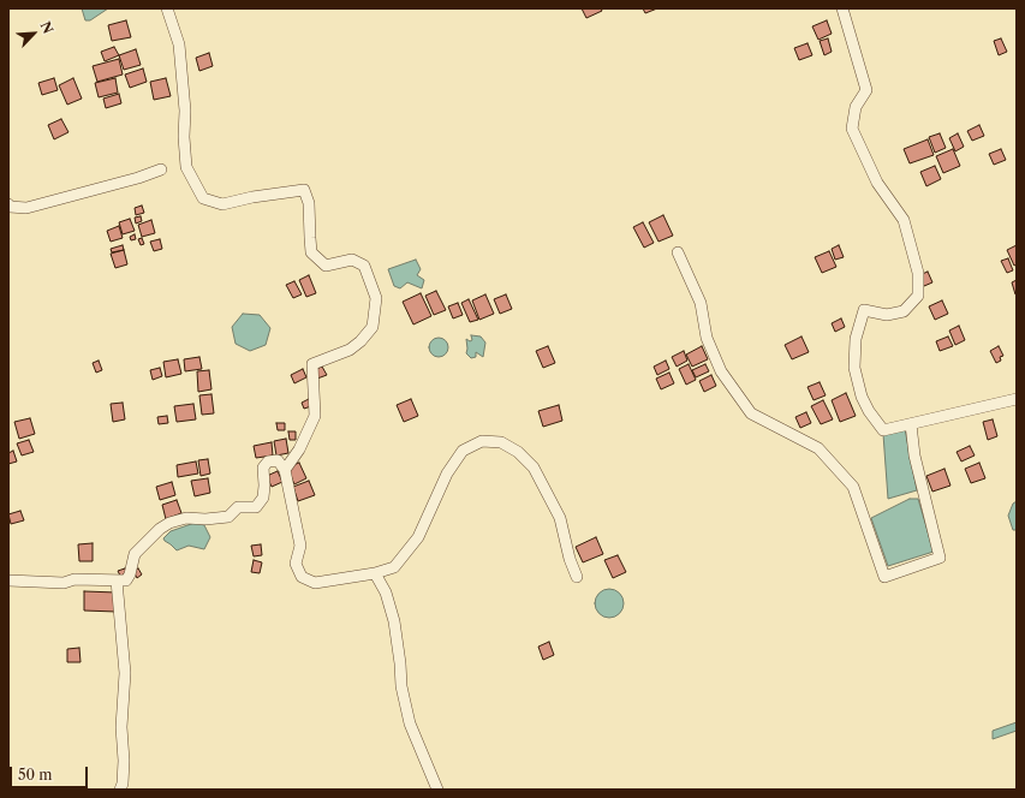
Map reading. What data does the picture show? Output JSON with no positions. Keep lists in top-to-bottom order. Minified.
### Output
{"scale_bar":"50 m","north":"top right"}
